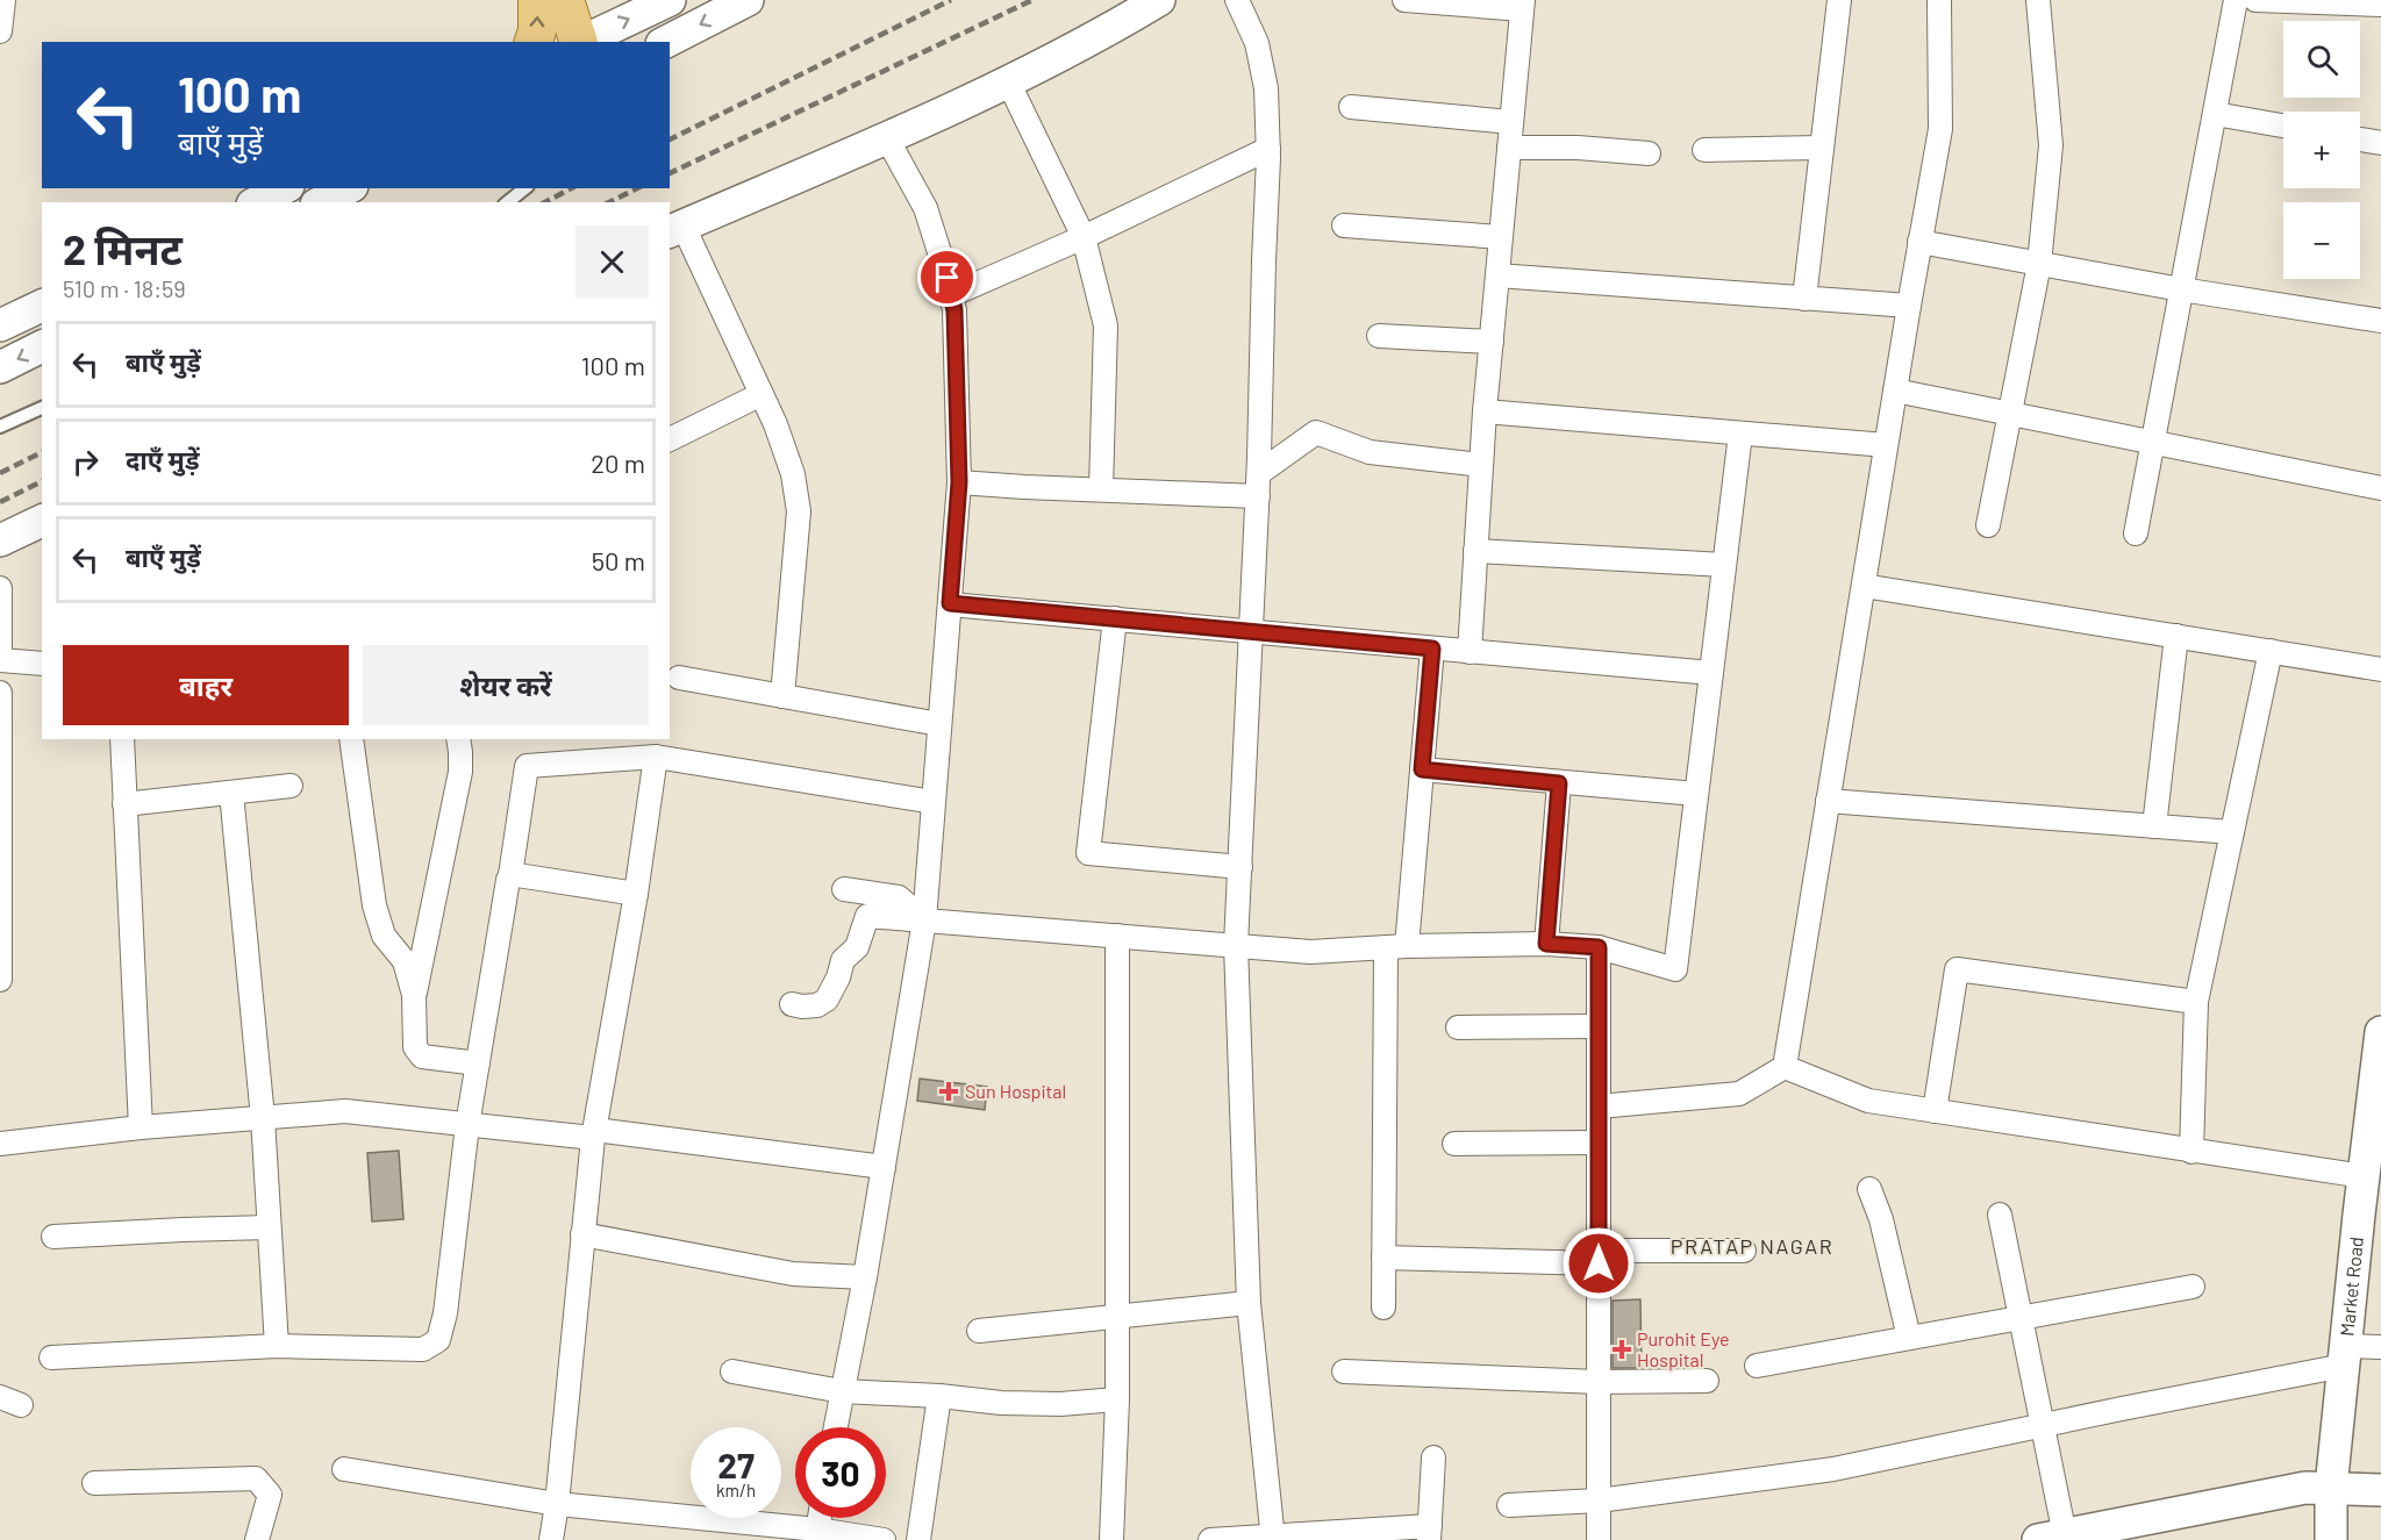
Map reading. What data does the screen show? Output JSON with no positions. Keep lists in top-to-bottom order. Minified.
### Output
{"streets":{"street":["Market Road"]},"districts":["PRATAP NAGAR"],"places":{"health":["Sun Hospital","Purohit Eye Hospital"]},"page":{"map_buttons":["+","−"],"turn":["100 m","बाएँ मुड़ें"],"heading":["2 मिनट","510 m · 18:59"],"list":[{"name":"बाएँ मुड़ें","value":"100 m"},{"name":"दाएँ मुड़ें","value":"20 m"},{"name":"बाएँ मुड़ें","value":"50 m"}],"buttons":["बाहर","शेयर करें"],"speed":"27 km/h","limit":"30"}}
